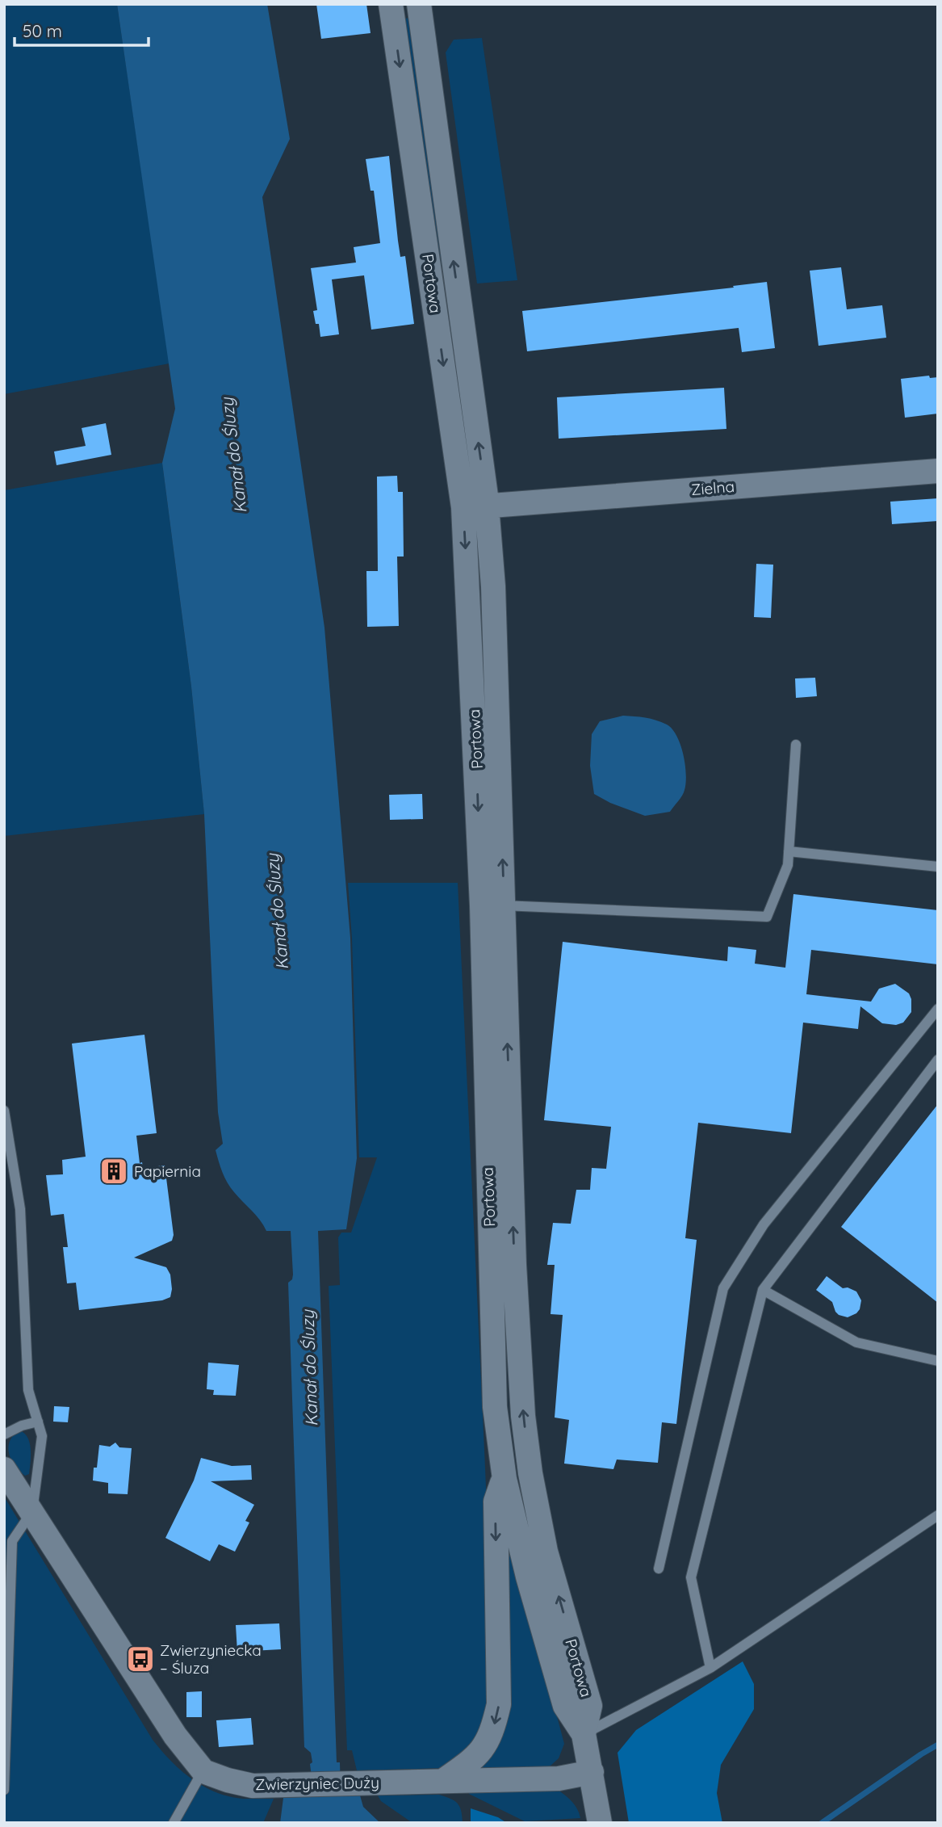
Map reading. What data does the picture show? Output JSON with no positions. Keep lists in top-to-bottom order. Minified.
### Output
{"streets":{"street":["Portowa","Zielna","Zwierzyniec Duży"]},"crossings":[["Portowa","Zielna"]],"water":["Kanał do Śluzy"],"places":{"building":["Papiernia"],"bus stop":["Zwierzyniecka – Śluza"]},"scale_bar":"50 m"}
